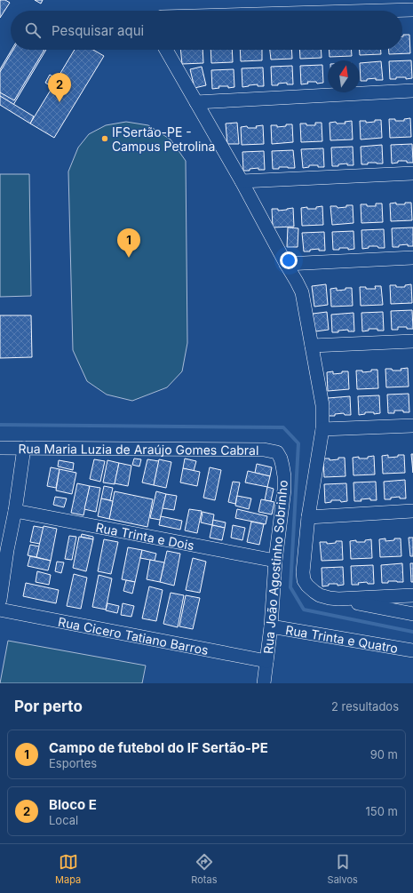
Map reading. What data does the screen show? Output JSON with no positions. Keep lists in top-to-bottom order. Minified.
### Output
{"streets":{"street":["Rua Maria Luzia de Araújo Gomes Cabral","Rua Trinta e Dois","Rua João Agostinho Sobrinho","Rua Cicero Tatiano Barros","Rua Trinta e Quatro"]},"crossings":[["Rua Maria Luzia de Araújo Gomes Cabral","Rua João Agostinho Sobrinho"],["Rua Trinta e Dois","Rua João Agostinho Sobrinho"],["Rua João Agostinho Sobrinho","Rua Cicero Tatiano Barros"],["Rua João Agostinho Sobrinho","Rua Trinta e Quatro"]],"places":["IFSertão-PE - Campus Petrolina"],"north":"top","page":{"search":"Pesquisar aqui","pins":["2","1"],"heading":["Por perto","2 resultados"],"list":[{"mark":"1","name":"Campo de futebol do IF Sertão-PE","note":"Esportes","value":"90 m"},{"mark":"2","name":"Bloco E","note":"Local","value":"150 m"}],"nav":["Mapa","Rotas","Salvos"]}}
